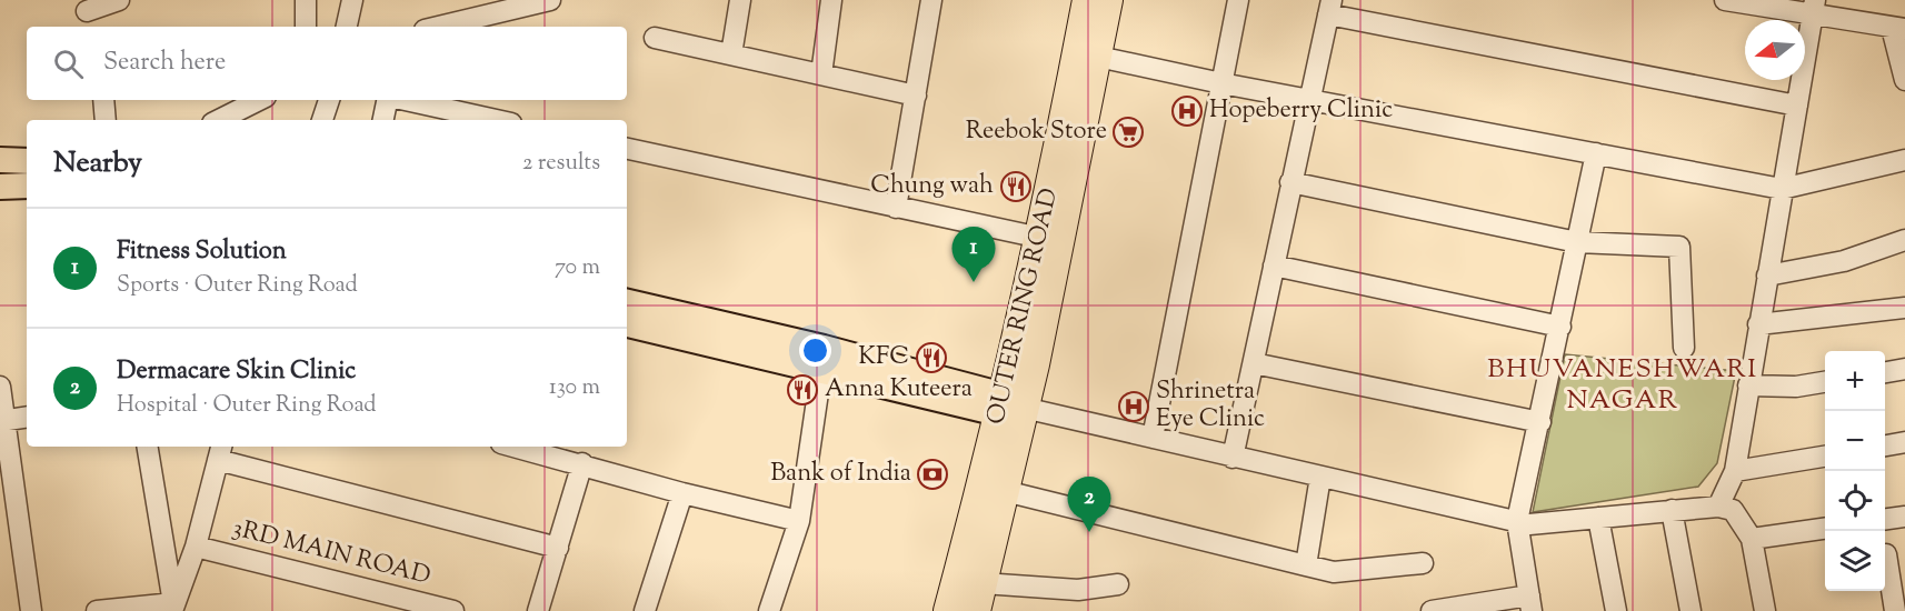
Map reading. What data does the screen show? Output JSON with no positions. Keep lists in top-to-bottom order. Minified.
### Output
{"streets":{"highway":["OUTER RING ROAD"],"street":["3RD MAIN ROAD"]},"districts":["BHUVANESHWARI NAGAR"],"places":{"hospital":["Hopeberry Clinic","Shrinetra Eye Clinic"],"supermarket":["Reebok Store"],"restaurant":["Chung wah","KFC","Anna Kuteera"],"bank":["Bank of India"]},"north":"left","page":{"search":"Search here","heading":["Nearby","2 results"],"list":[{"mark":"1","name":"Fitness Solution","note":"Sports · Outer Ring Road","value":"70 m"},{"mark":"2","name":"Dermacare Skin Clinic","note":"Hospital · Outer Ring Road","value":"130 m"}],"pins":["1","2"],"map_buttons":["+","−"]}}
